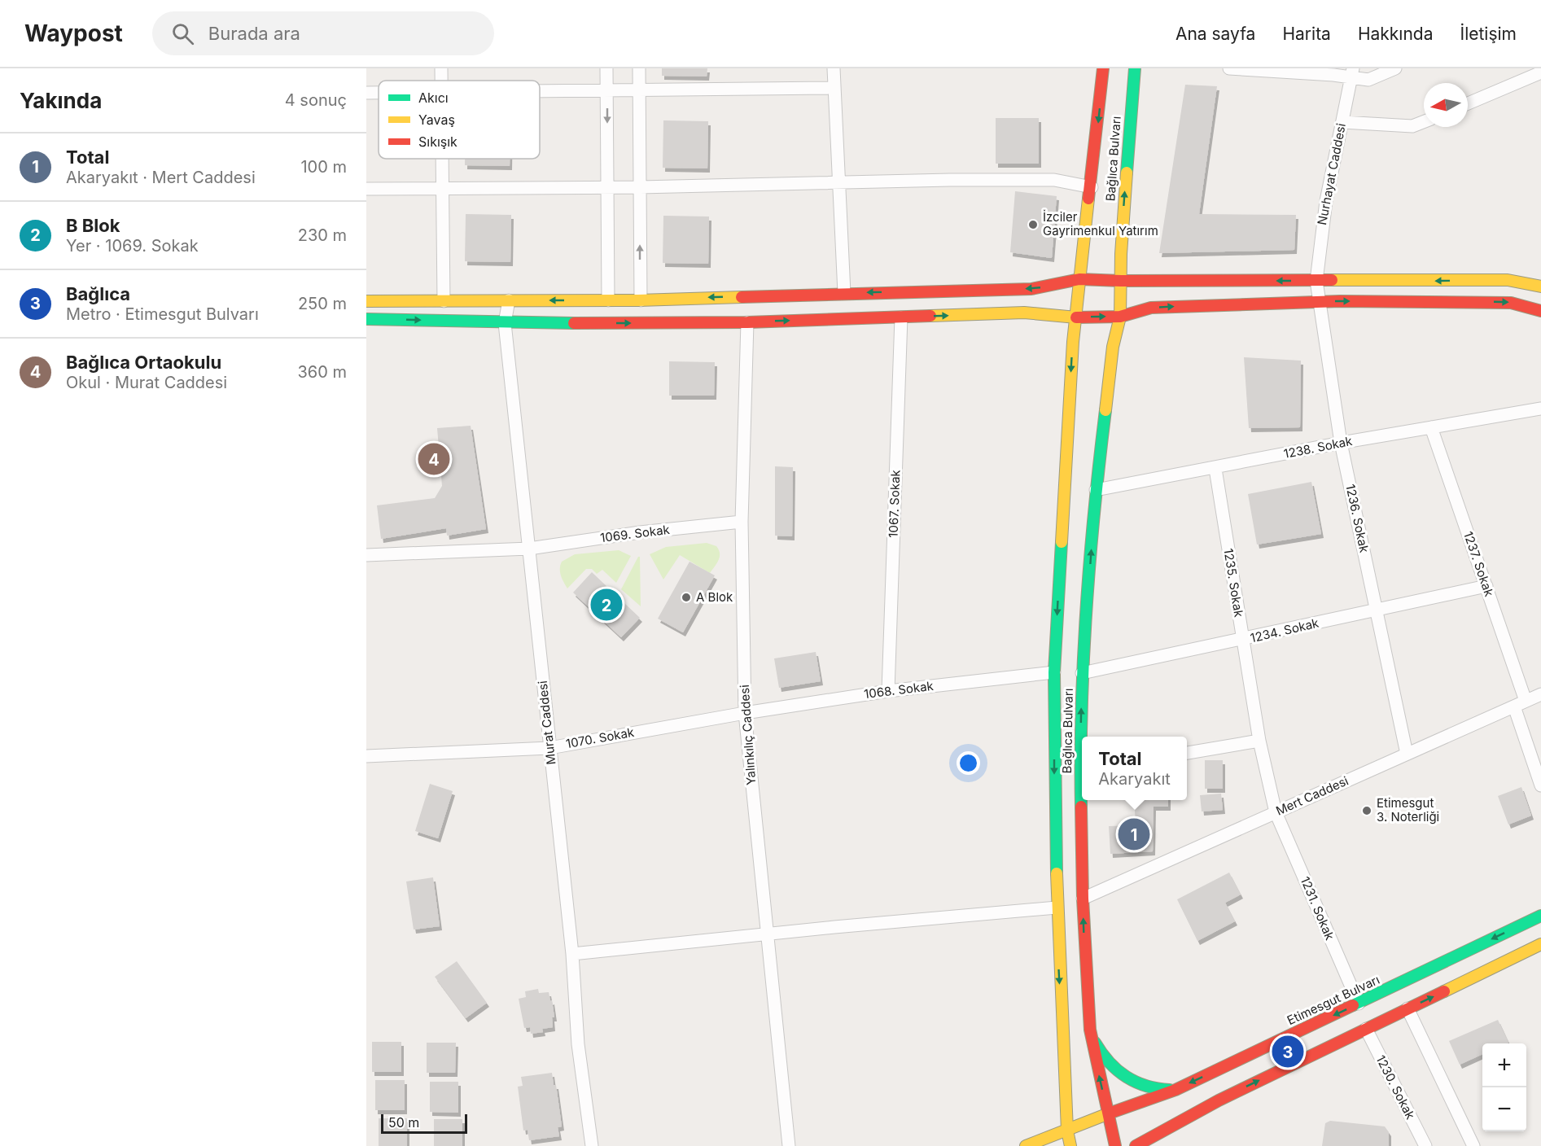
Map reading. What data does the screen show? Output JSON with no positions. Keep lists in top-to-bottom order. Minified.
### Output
{"streets":{"main road":["Bağlıca Bulvarı","Etimesgut Bulvarı"],"street":["Nurhayat Caddesi","1238. Sokak","1067. Sokak","1236. Sokak","1069. Sokak","1237. Sokak","1235. Sokak","1234. Sokak","1068. Sokak","Murat Caddesi","Yalınkılıç Caddesi","1070. Sokak","Mert Caddesi","1231. Sokak","1230. Sokak"]},"crossings":[["Bağlıca Bulvarı","1238. Sokak"],["Bağlıca Bulvarı","1234. Sokak"],["Bağlıca Bulvarı","1068. Sokak"],["Bağlıca Bulvarı","Mert Caddesi"],["Bağlıca Bulvarı","Etimesgut Bulvarı"],["Nurhayat Caddesi","1236. Sokak"],["1238. Sokak","1236. Sokak"],["1238. Sokak","1237. Sokak"],["1238. Sokak","1235. Sokak"],["1067. Sokak","1068. Sokak"],["1236. Sokak","1234. Sokak"],["1236. Sokak","Mert Caddesi"],["1069. Sokak","Murat Caddesi"],["1069. Sokak","Yalınkılıç Caddesi"],["1237. Sokak","1234. Sokak"],["1237. Sokak","Mert Caddesi"],["1235. Sokak","1234. Sokak"],["1235. Sokak","Mert Caddesi"],["1235. Sokak","1231. Sokak"],["1068. Sokak","Yalınkılıç Caddesi"],["1068. Sokak","1070. Sokak"],["Murat Caddesi","1070. Sokak"],["Yalınkılıç Caddesi","1070. Sokak"],["Mert Caddesi","1231. Sokak"],["1231. Sokak","Etimesgut Bulvarı"]],"places":["İzciler Gayrimenkul Yatırım","A Blok","Etimesgut 3. Noterliği"],"legend":["Akıcı","Yavaş","Sıkışık"],"scale_bar":"50 m","north":"left","page":{"header":"Waypost","search":"Burada ara","nav":["Ana sayfa","Harita","Hakkında","İletişim"],"heading":["Yakında","4 sonuç"],"list":[{"mark":"1","name":"Total","note":"Akaryakıt · Mert Caddesi","value":"100 m"},{"mark":"2","name":"B Blok","note":"Yer · 1069. Sokak","value":"230 m"},{"mark":"3","name":"Bağlıca","note":"Metro · Etimesgut Bulvarı","value":"250 m"},{"mark":"4","name":"Bağlıca Ortaokulu","note":"Okul · Murat Caddesi","value":"360 m"}],"pins":["4","2","1","3"],"popup":["Total","Akaryakıt"],"map_buttons":["+","−"],"scale":"50 m"}}
